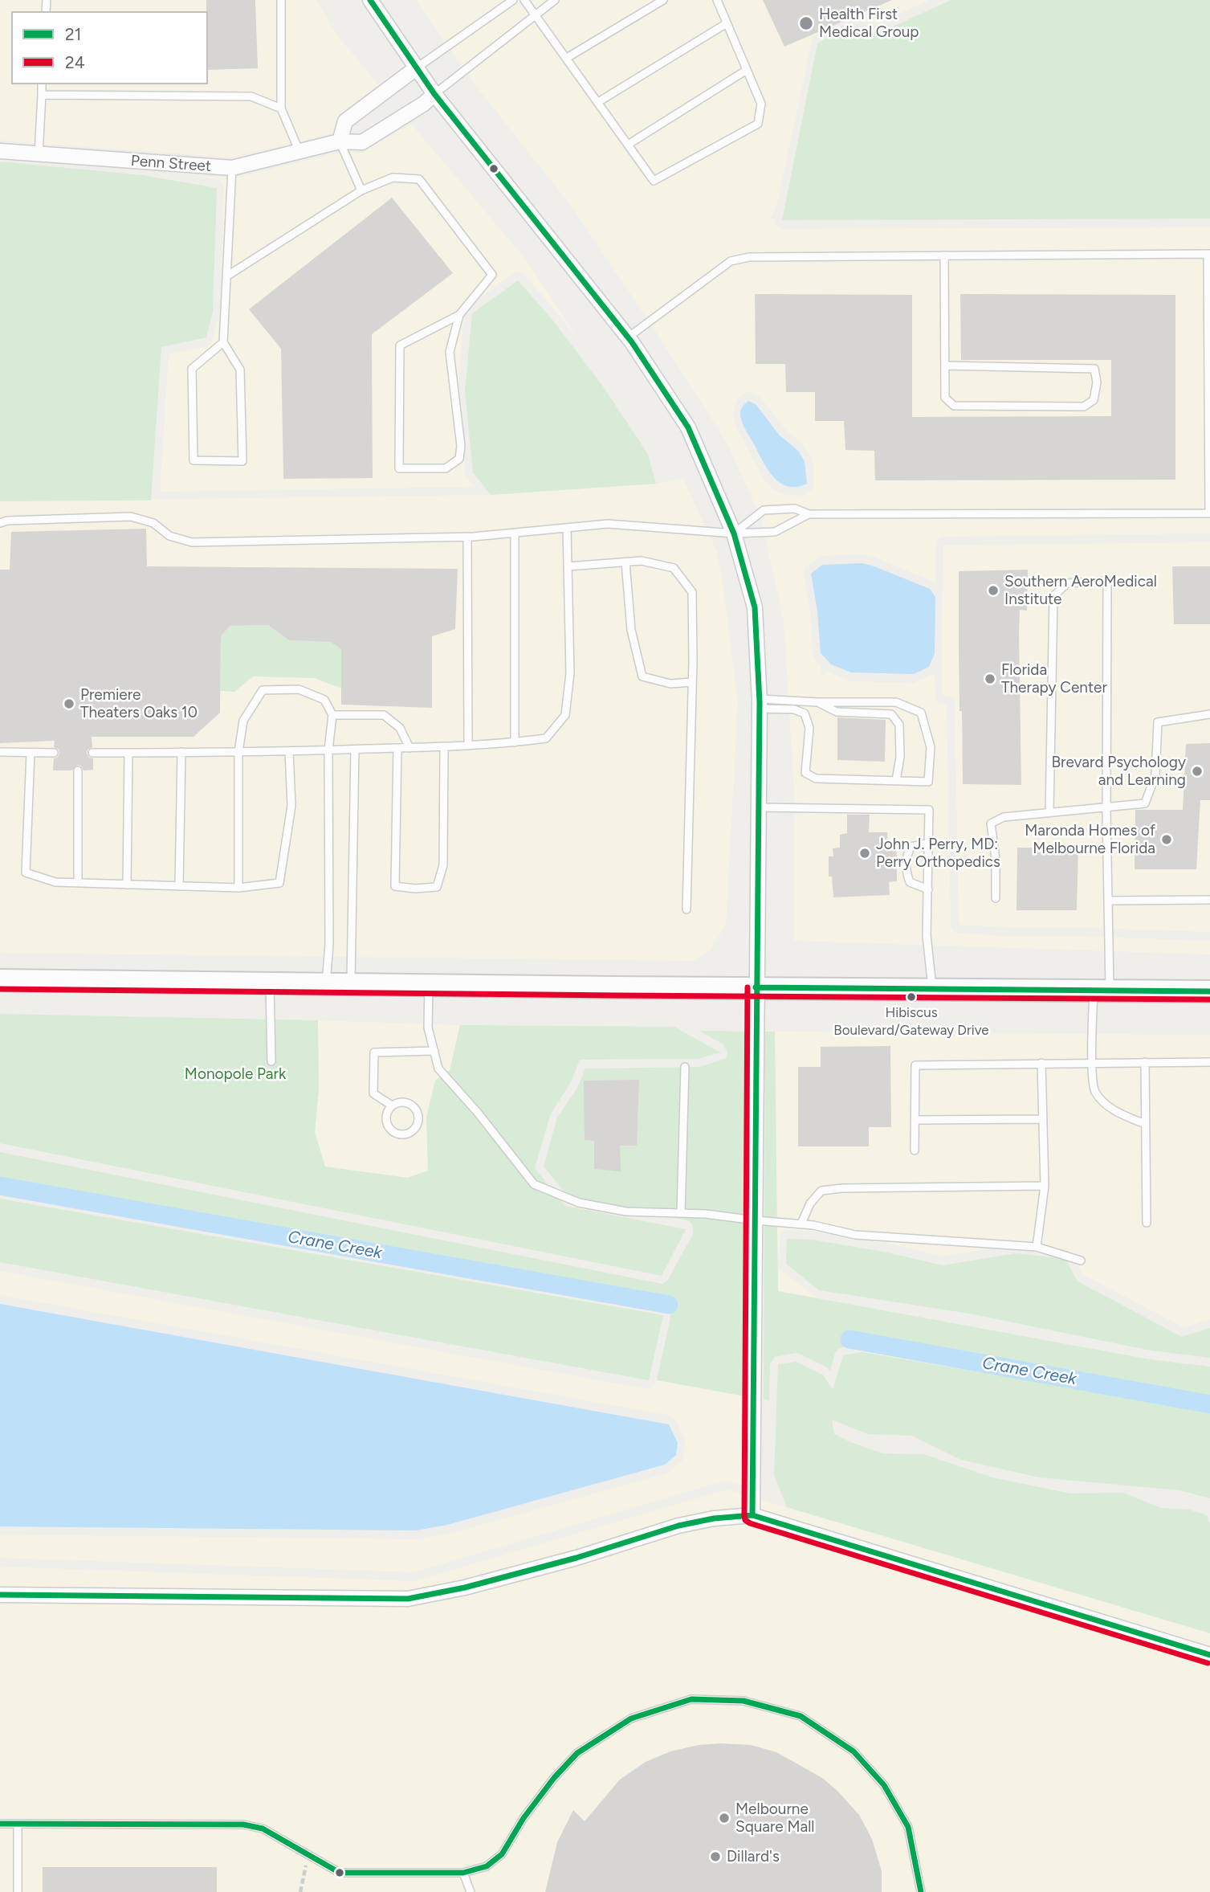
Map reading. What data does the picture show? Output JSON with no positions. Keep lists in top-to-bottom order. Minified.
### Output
{"streets":{"street":["Penn Street"]},"water":["Crane Creek"],"parks":["Monopole Park"],"places":["Health First Medical Group","Southern AeroMedical Institute","Florida Therapy Center","Premiere Theaters Oaks 10","Brevard Psychology and Learning","Maronda Homes of Melbourne Florida","John J. Perry, MD: Perry Orthopedics","Hibiscus Boulevard/Gateway Drive","Melbourne Square Mall","Dillard's"],"lines":["transit line 21","transit line 24"],"legend":["21","24"]}
